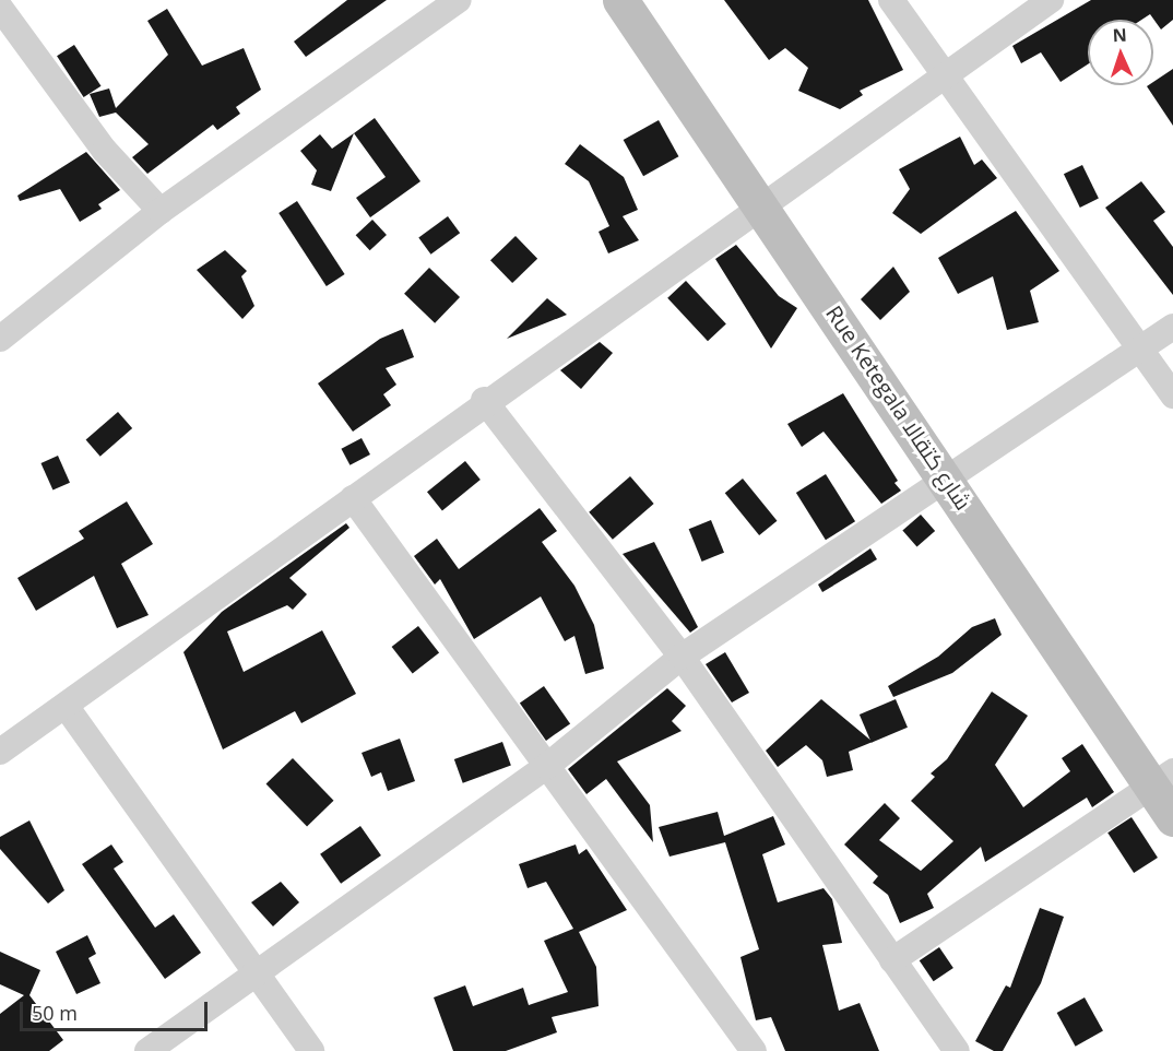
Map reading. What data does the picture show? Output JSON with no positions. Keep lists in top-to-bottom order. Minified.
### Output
{"streets":{"street":["Rue Ketegala شارع كتقالا"]},"scale_bar":"50 m","north":"top"}
